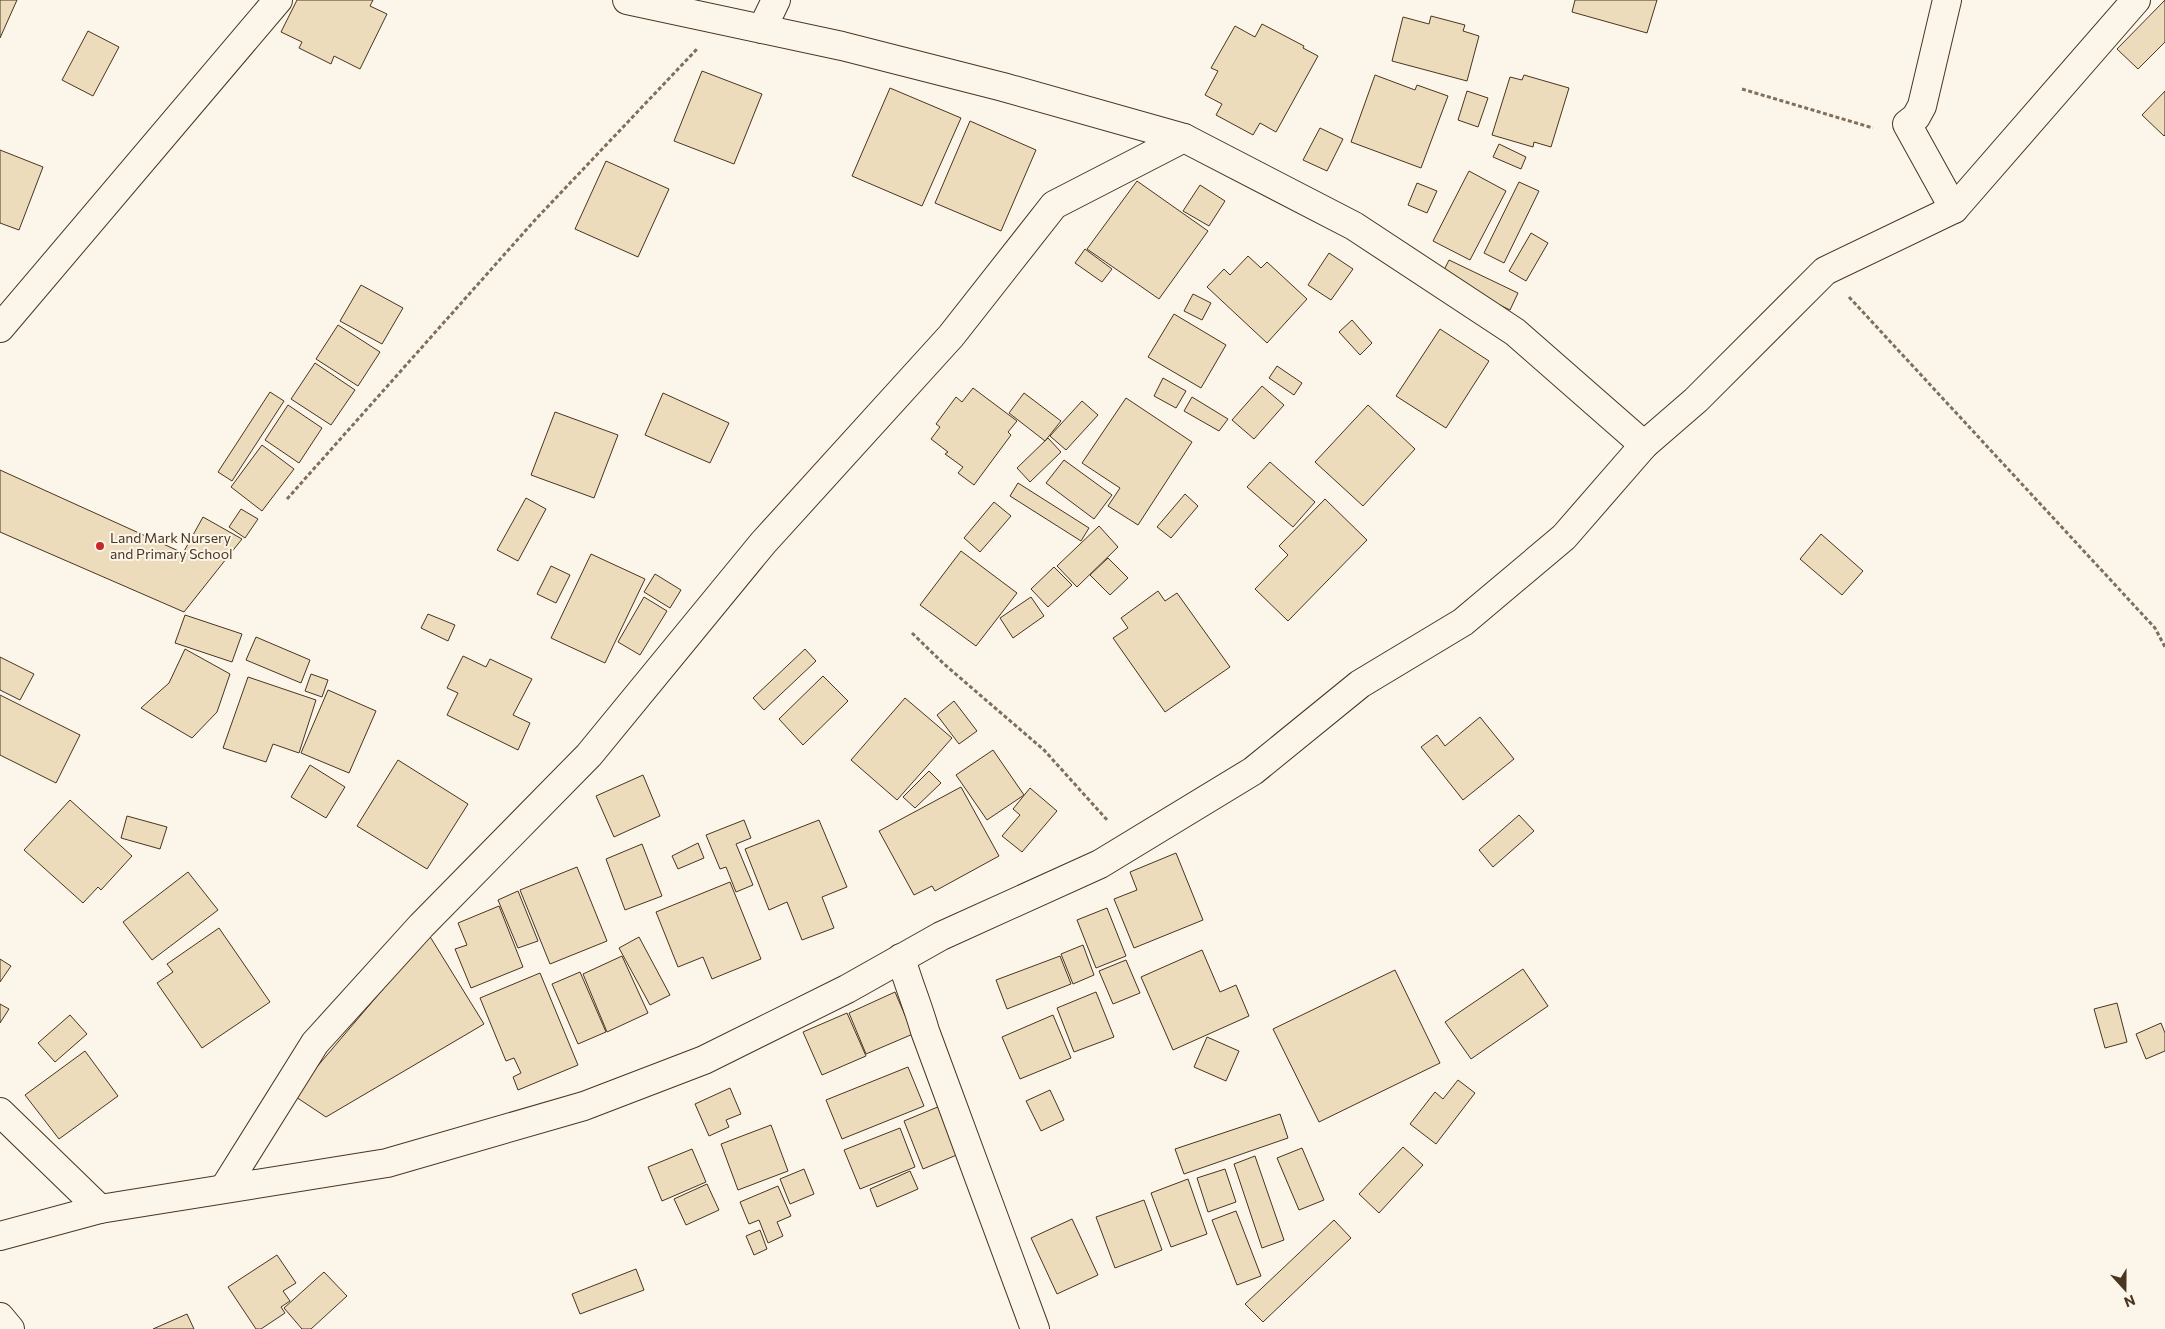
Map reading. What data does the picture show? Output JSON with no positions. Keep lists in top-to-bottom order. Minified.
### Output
{"places":["Land Mark Nursery and Primary School"],"north":"bottom"}
